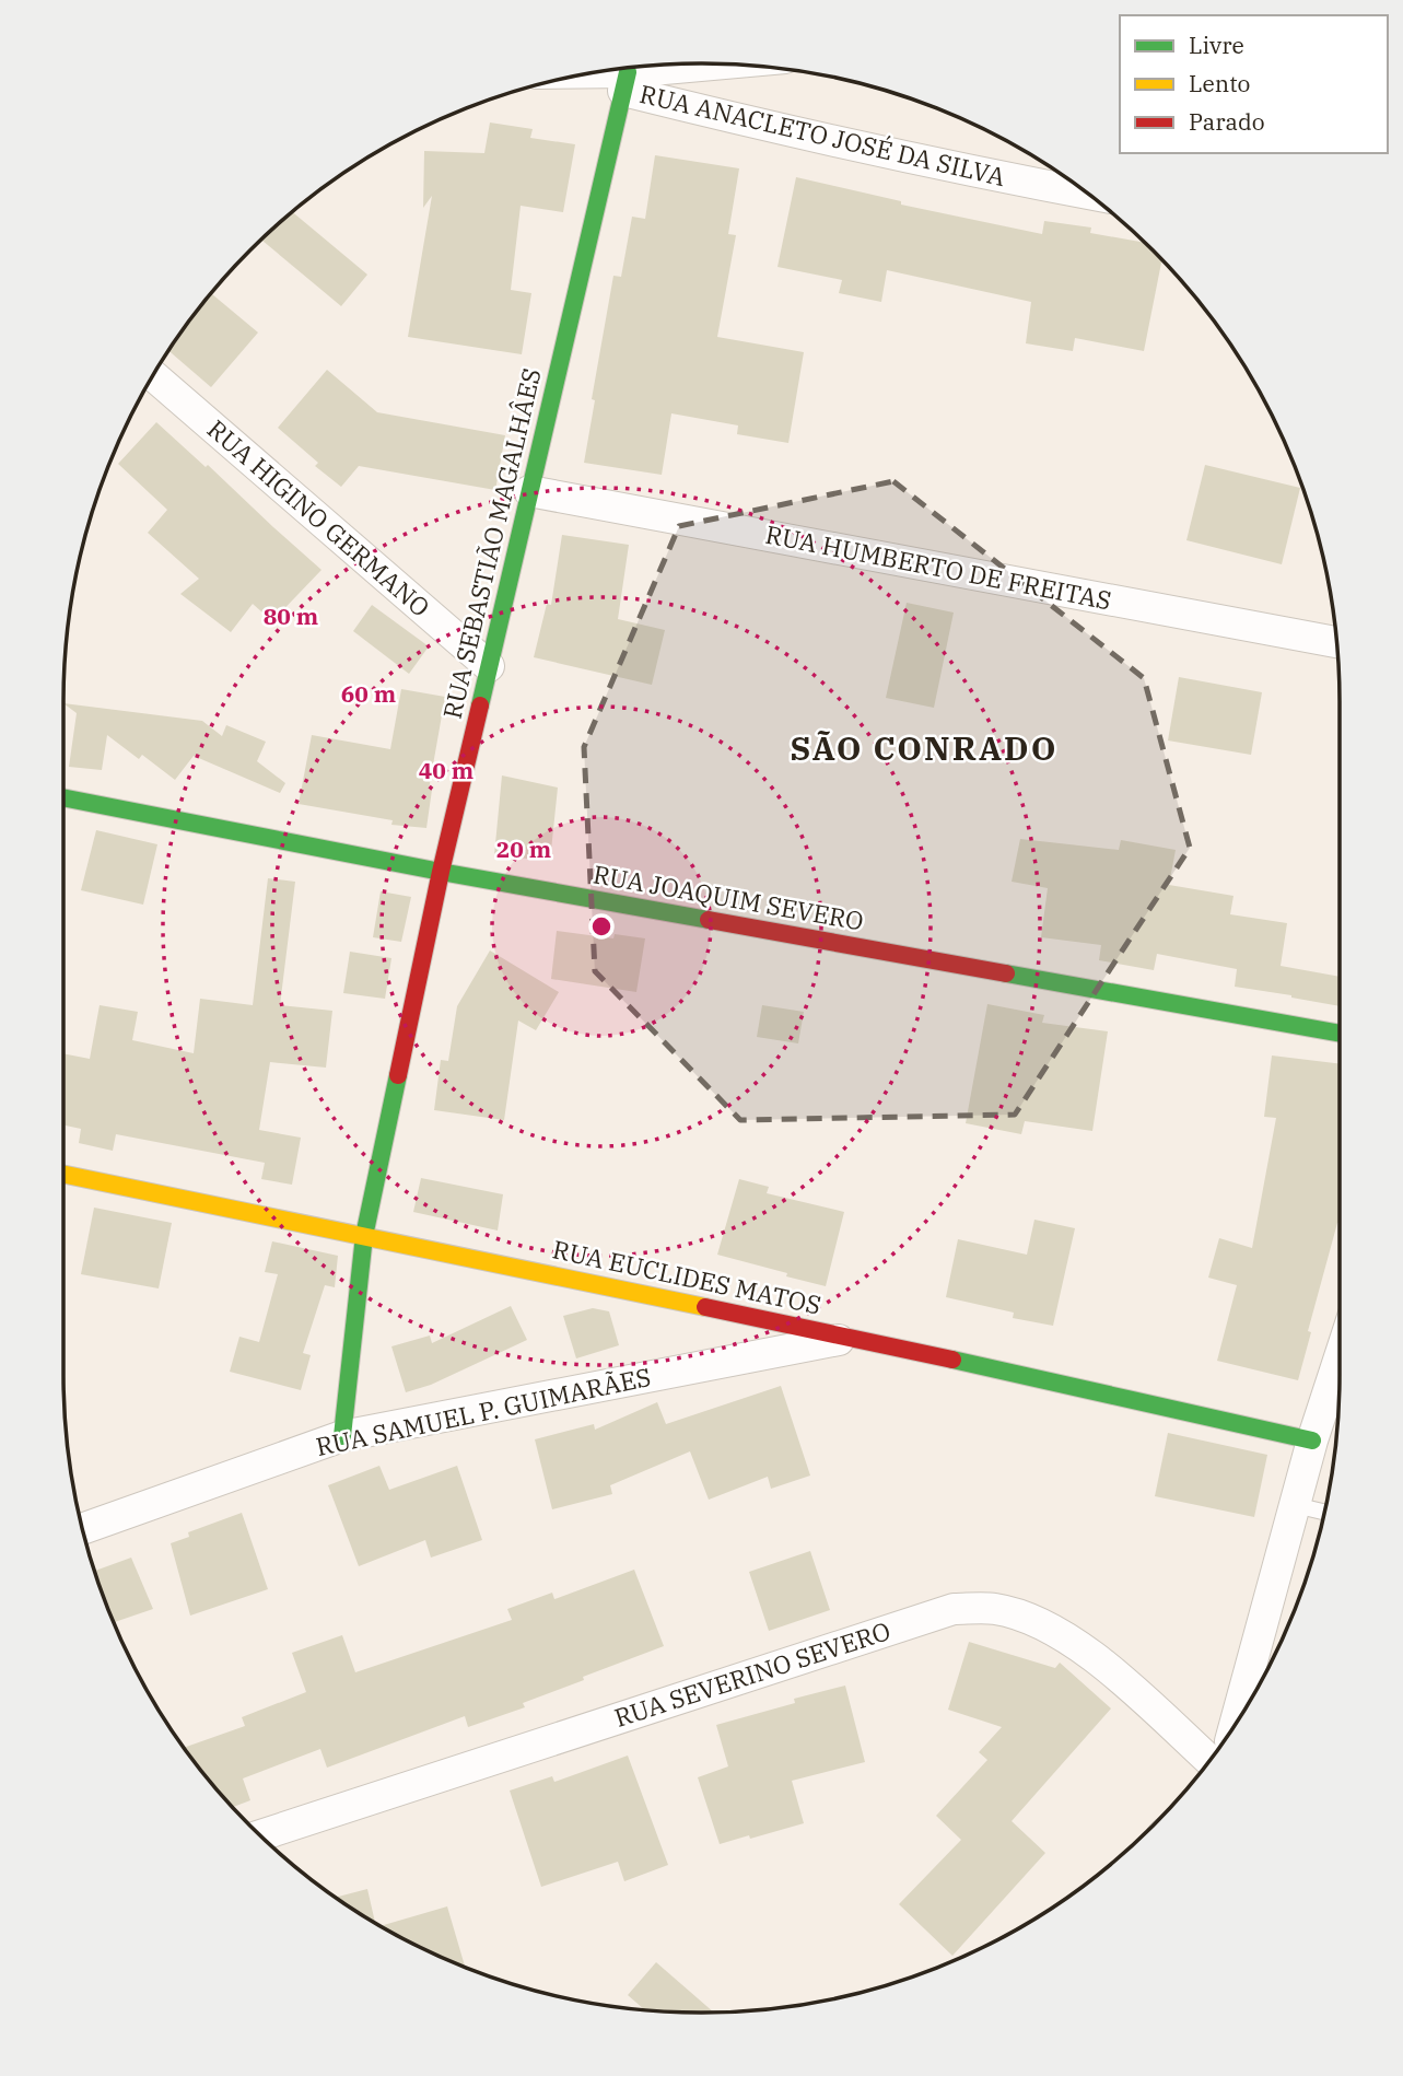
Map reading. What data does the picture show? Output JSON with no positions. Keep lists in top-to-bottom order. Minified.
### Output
{"streets":{"street":["RUA ANACLETO JOSÉ DA SILVA","RUA HIGINO GERMANO","RUA SEBASTIÃO MAGALHÂES","RUA HUMBERTO DE FREITAS","RUA JOAQUIM SEVERO","RUA EUCLIDES MATOS","RUA SAMUEL P. GUIMARÃES","RUA SEVERINO SEVERO"]},"crossings":[["RUA ANACLETO JOSÉ DA SILVA","RUA SEBASTIÃO MAGALHÂES"],["RUA HIGINO GERMANO","RUA SEBASTIÃO MAGALHÂES"],["RUA SEBASTIÃO MAGALHÂES","RUA HUMBERTO DE FREITAS"],["RUA SEBASTIÃO MAGALHÂES","RUA JOAQUIM SEVERO"],["RUA SEBASTIÃO MAGALHÂES","RUA EUCLIDES MATOS"],["RUA SEBASTIÃO MAGALHÂES","RUA SAMUEL P. GUIMARÃES"],["RUA EUCLIDES MATOS","RUA SAMUEL P. GUIMARÃES"]],"districts":["SÃO CONRADO"],"legend":["Livre","Lento","Parado"],"rings":["80 m","60 m","40 m","20 m"]}
